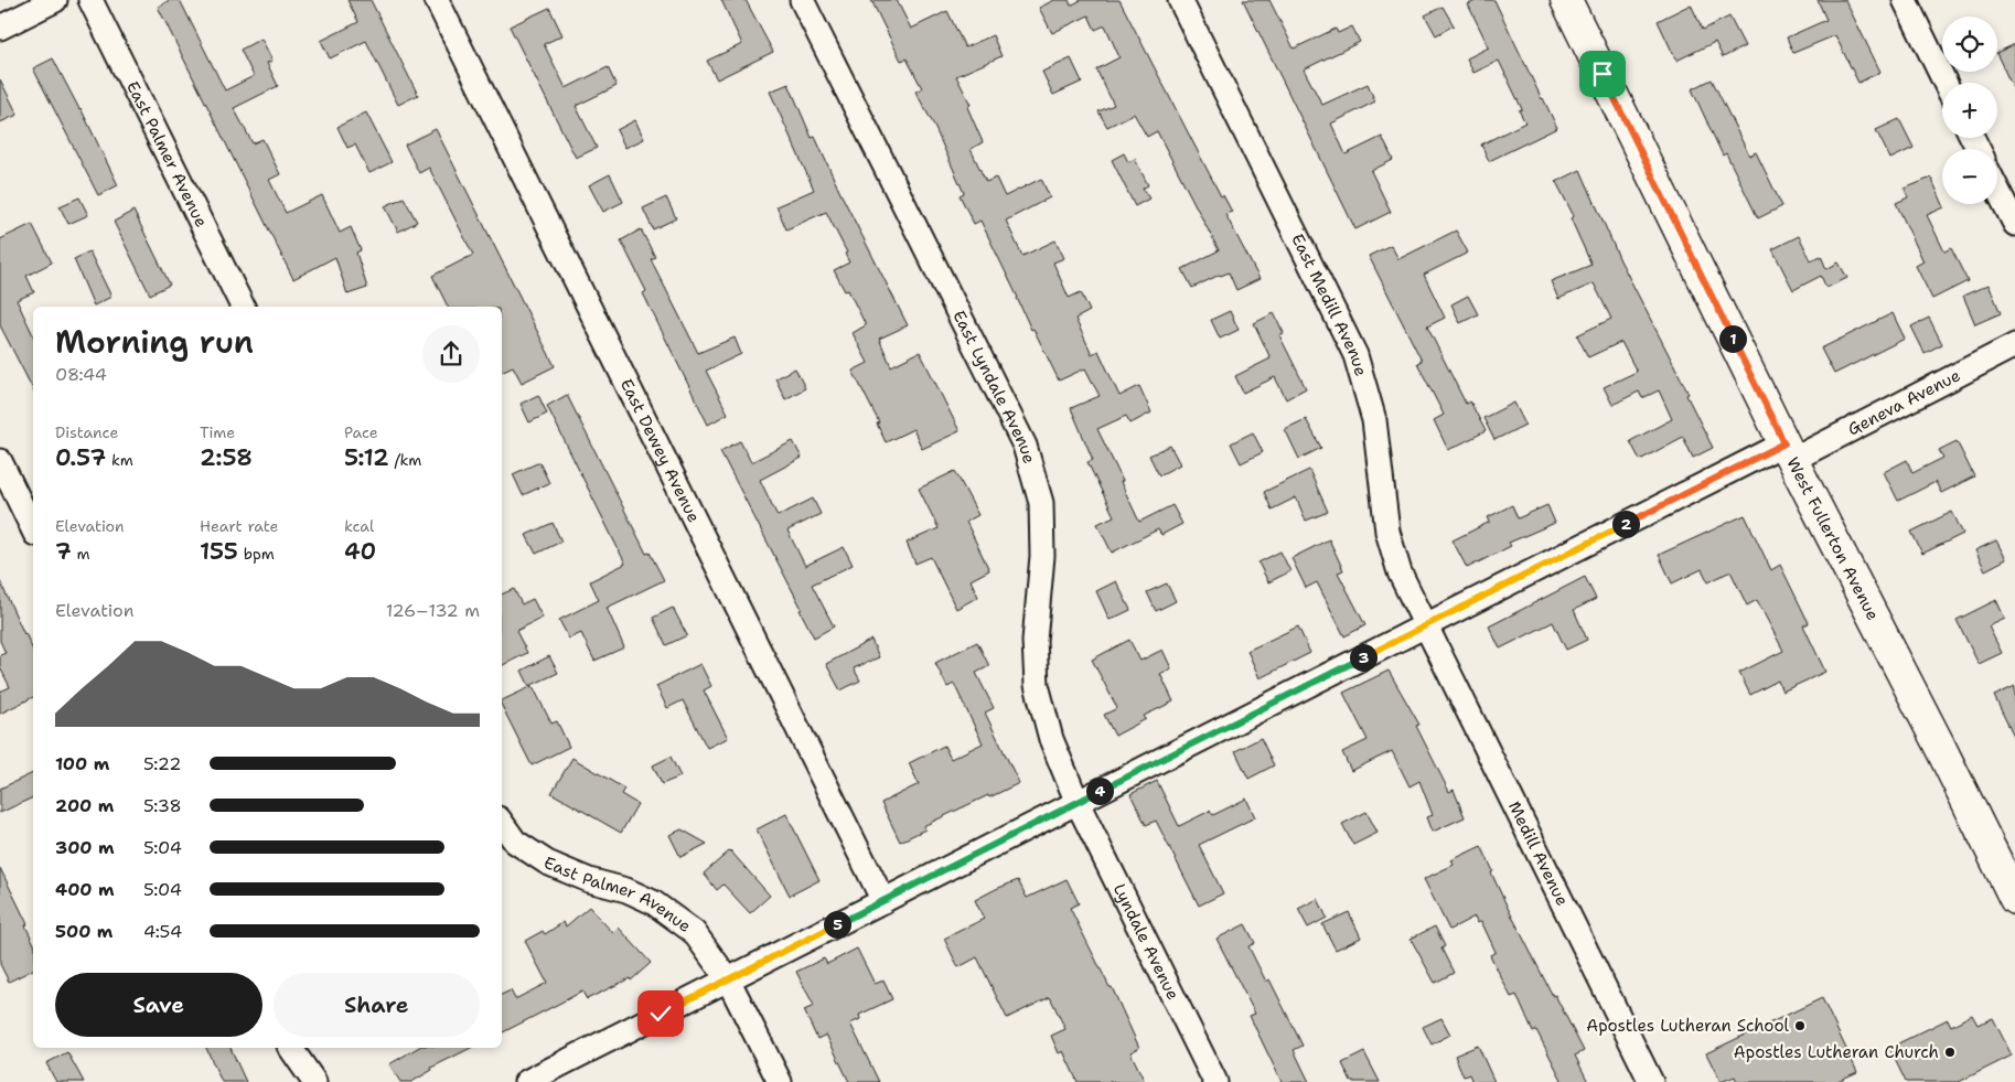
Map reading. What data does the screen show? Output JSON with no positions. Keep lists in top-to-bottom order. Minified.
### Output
{"streets":{"street":["East Palmer Avenue","East Medill Avenue","East Lyndale Avenue","Geneva Avenue","East Dewey Avenue","West Fullerton Avenue","Medill Avenue","Lyndale Avenue"]},"crossings":[["East Palmer Avenue","Geneva Avenue"],["East Medill Avenue","Geneva Avenue"],["East Medill Avenue","Medill Avenue"],["East Lyndale Avenue","Geneva Avenue"],["East Lyndale Avenue","Lyndale Avenue"],["Geneva Avenue","East Dewey Avenue"],["Geneva Avenue","West Fullerton Avenue"],["Geneva Avenue","Medill Avenue"],["Geneva Avenue","Lyndale Avenue"]],"places":["Apostles Lutheran School","Apostles Lutheran Church"],"page":{"map_buttons":["+","−"],"heading":["Morning run","08:44"],"pins":["1","2","3","4","5"],"stats":[["Distance","0.57 km"],["Time","2:58"],["Pace","5:12 /km"],["Elevation","7 m"],["Heart rate","155 bpm"],["kcal","40"]],"chart":["Elevation","126–132 m"],"list":[{"name":"100 m","note":"5:22"},{"name":"200 m","note":"5:38"},{"name":"300 m","note":"5:04"},{"name":"400 m","note":"5:04"},{"name":"500 m","note":"4:54"}],"buttons":["Save","Share"]}}
